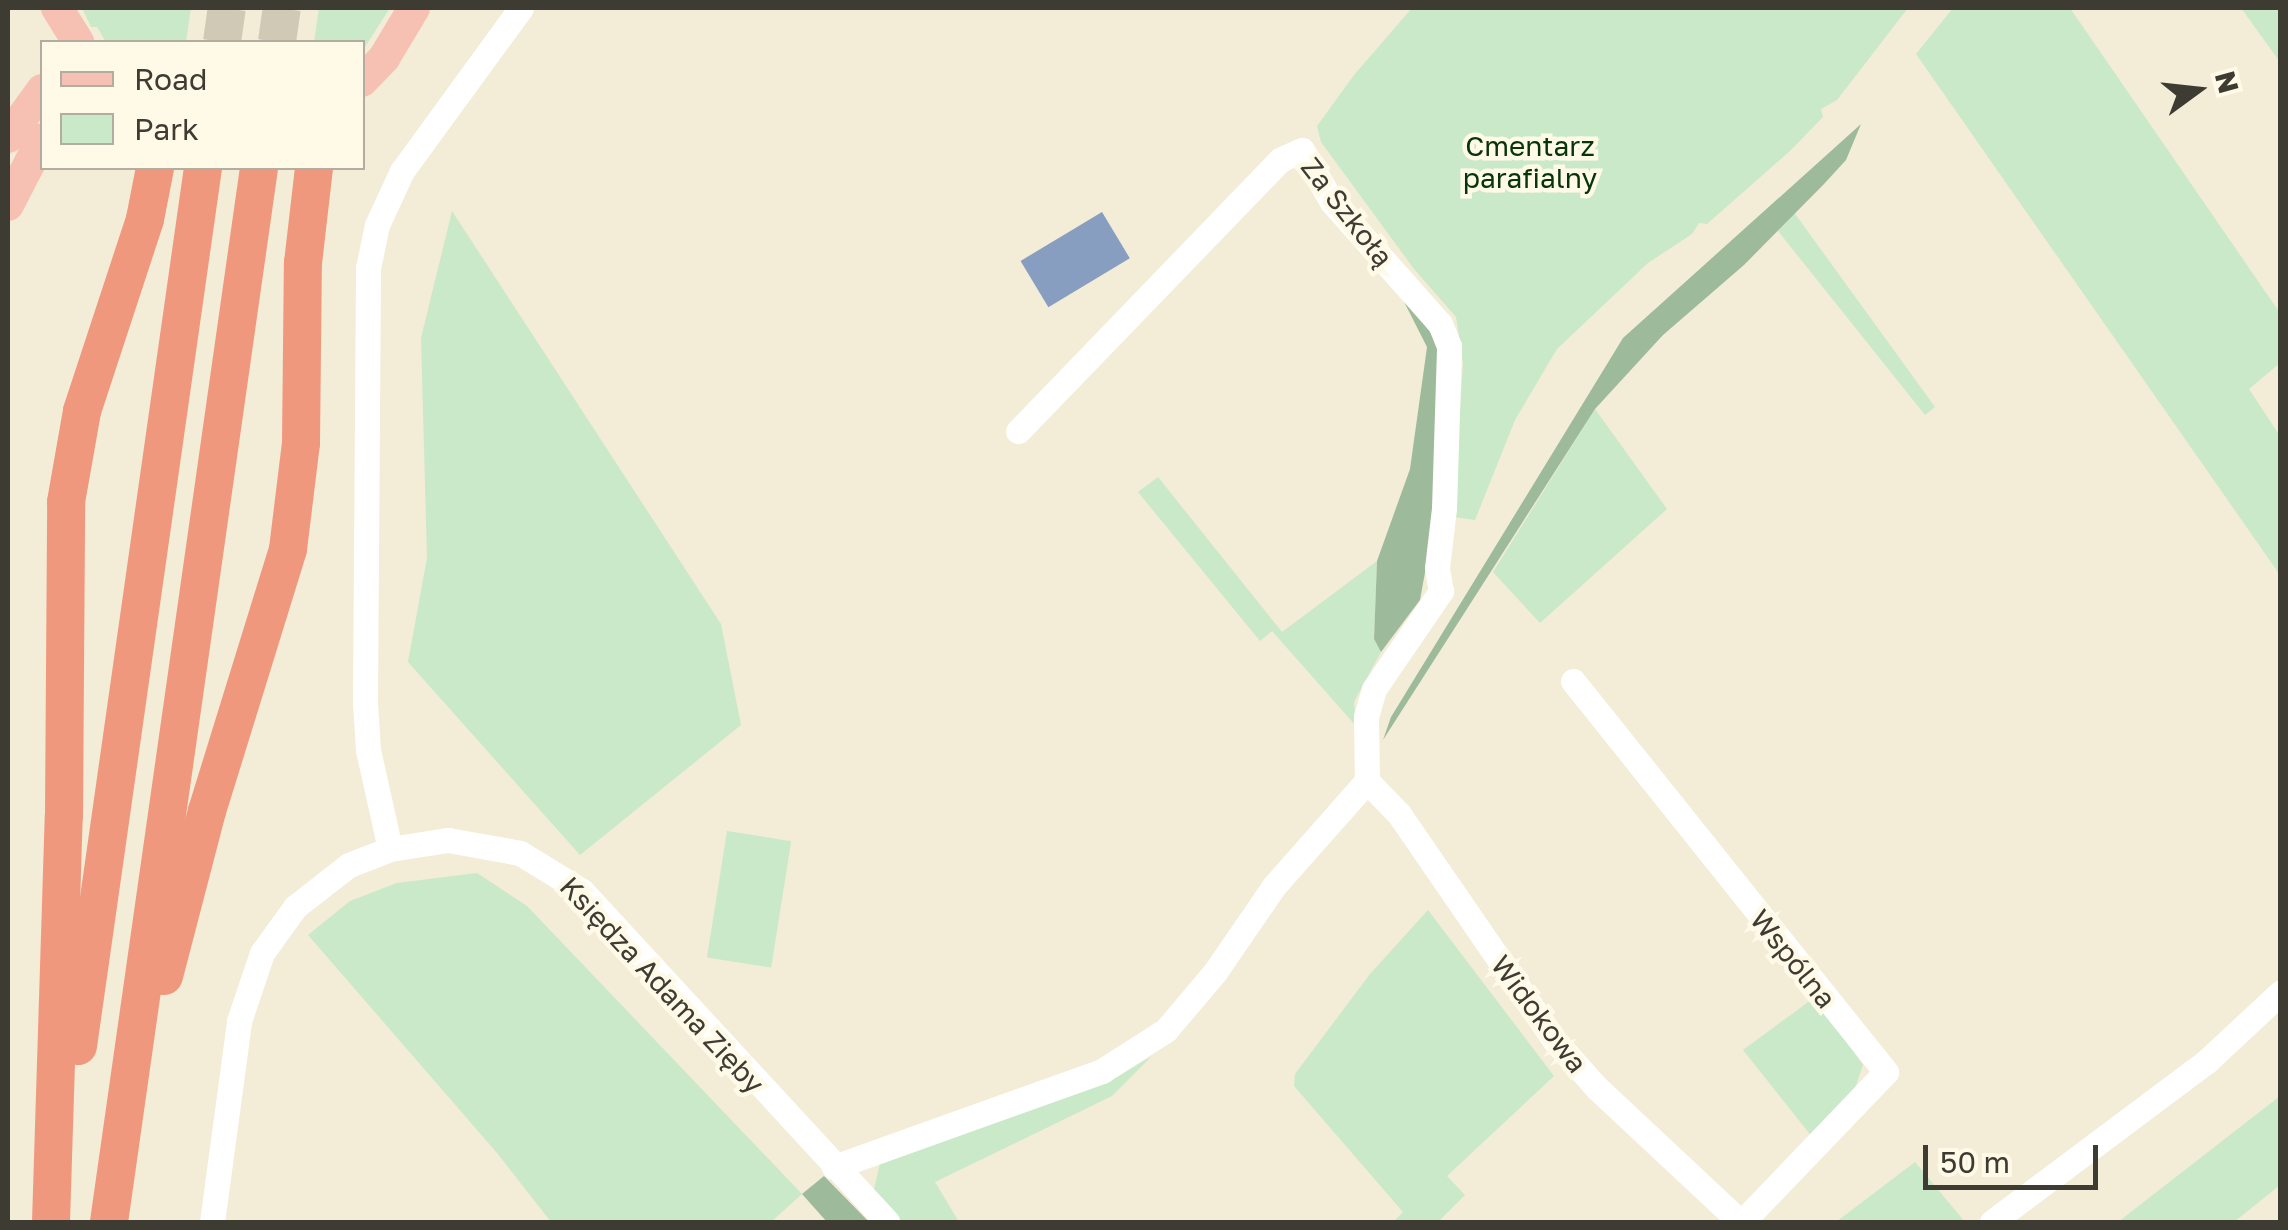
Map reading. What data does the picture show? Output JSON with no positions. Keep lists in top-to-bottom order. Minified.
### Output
{"streets":{"street":["Za Szkołą","Wspólna","Księdza Adama Zięby","Widokowa"]},"crossings":[["Za Szkołą","Widokowa"],["Wspólna","Widokowa"]],"parks":["Cmentarz parafialny"],"legend":["Road","Park"],"scale_bar":"50 m","north":"right"}
